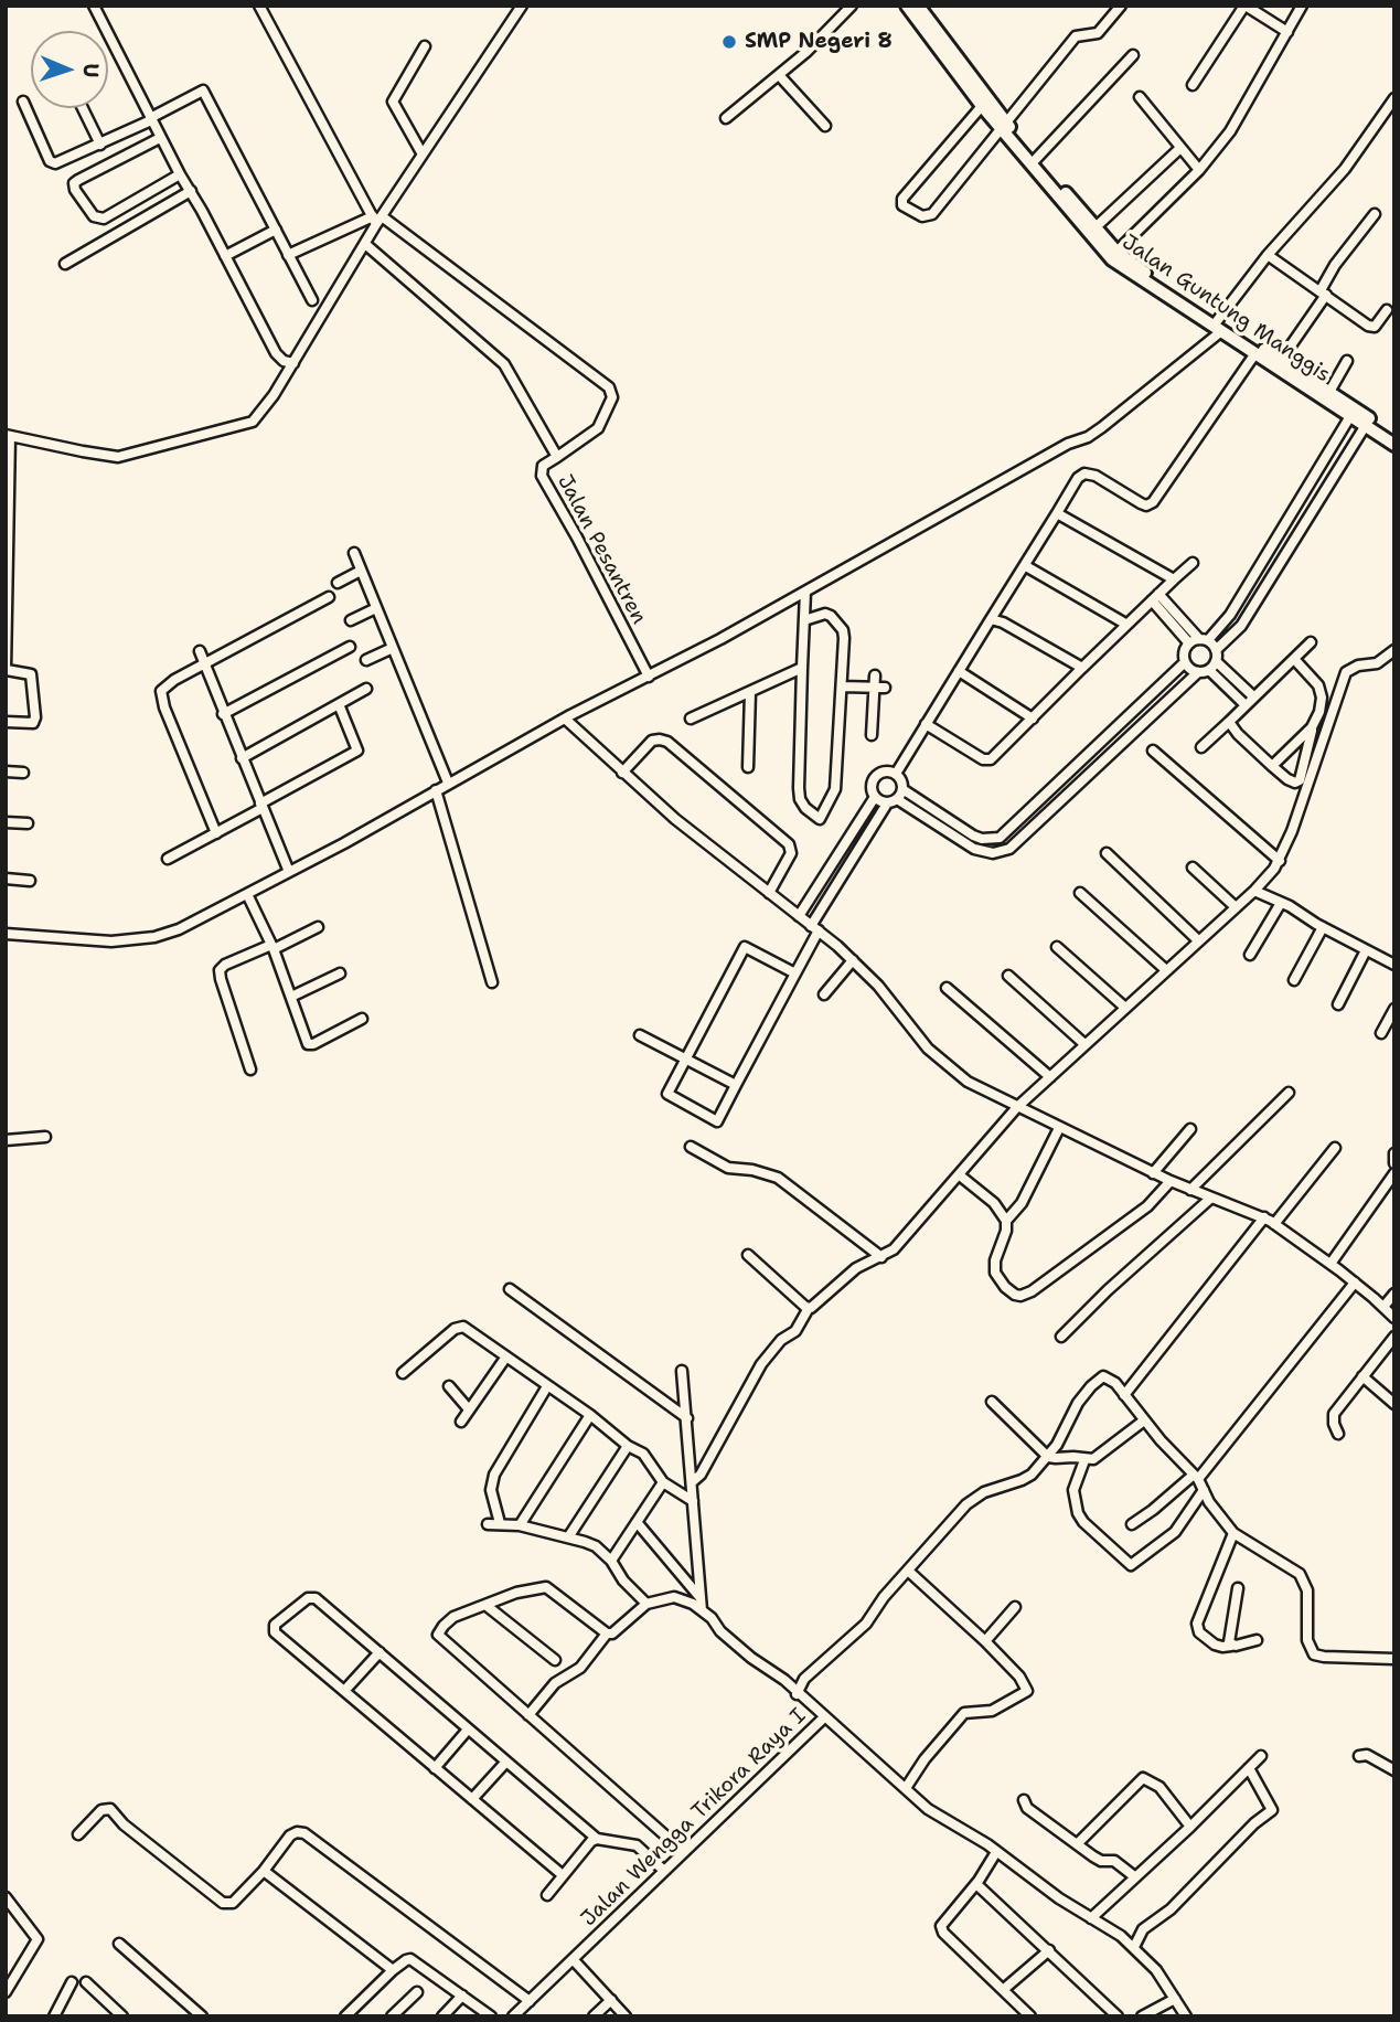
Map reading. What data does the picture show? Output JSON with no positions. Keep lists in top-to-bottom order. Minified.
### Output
{"streets":{"street":["Jalan Guntung Manggis","Jalan Pesantren","Jalan Wengga Trikora Raya I"]},"places":["SMP Negeri 8"],"north":"right"}
